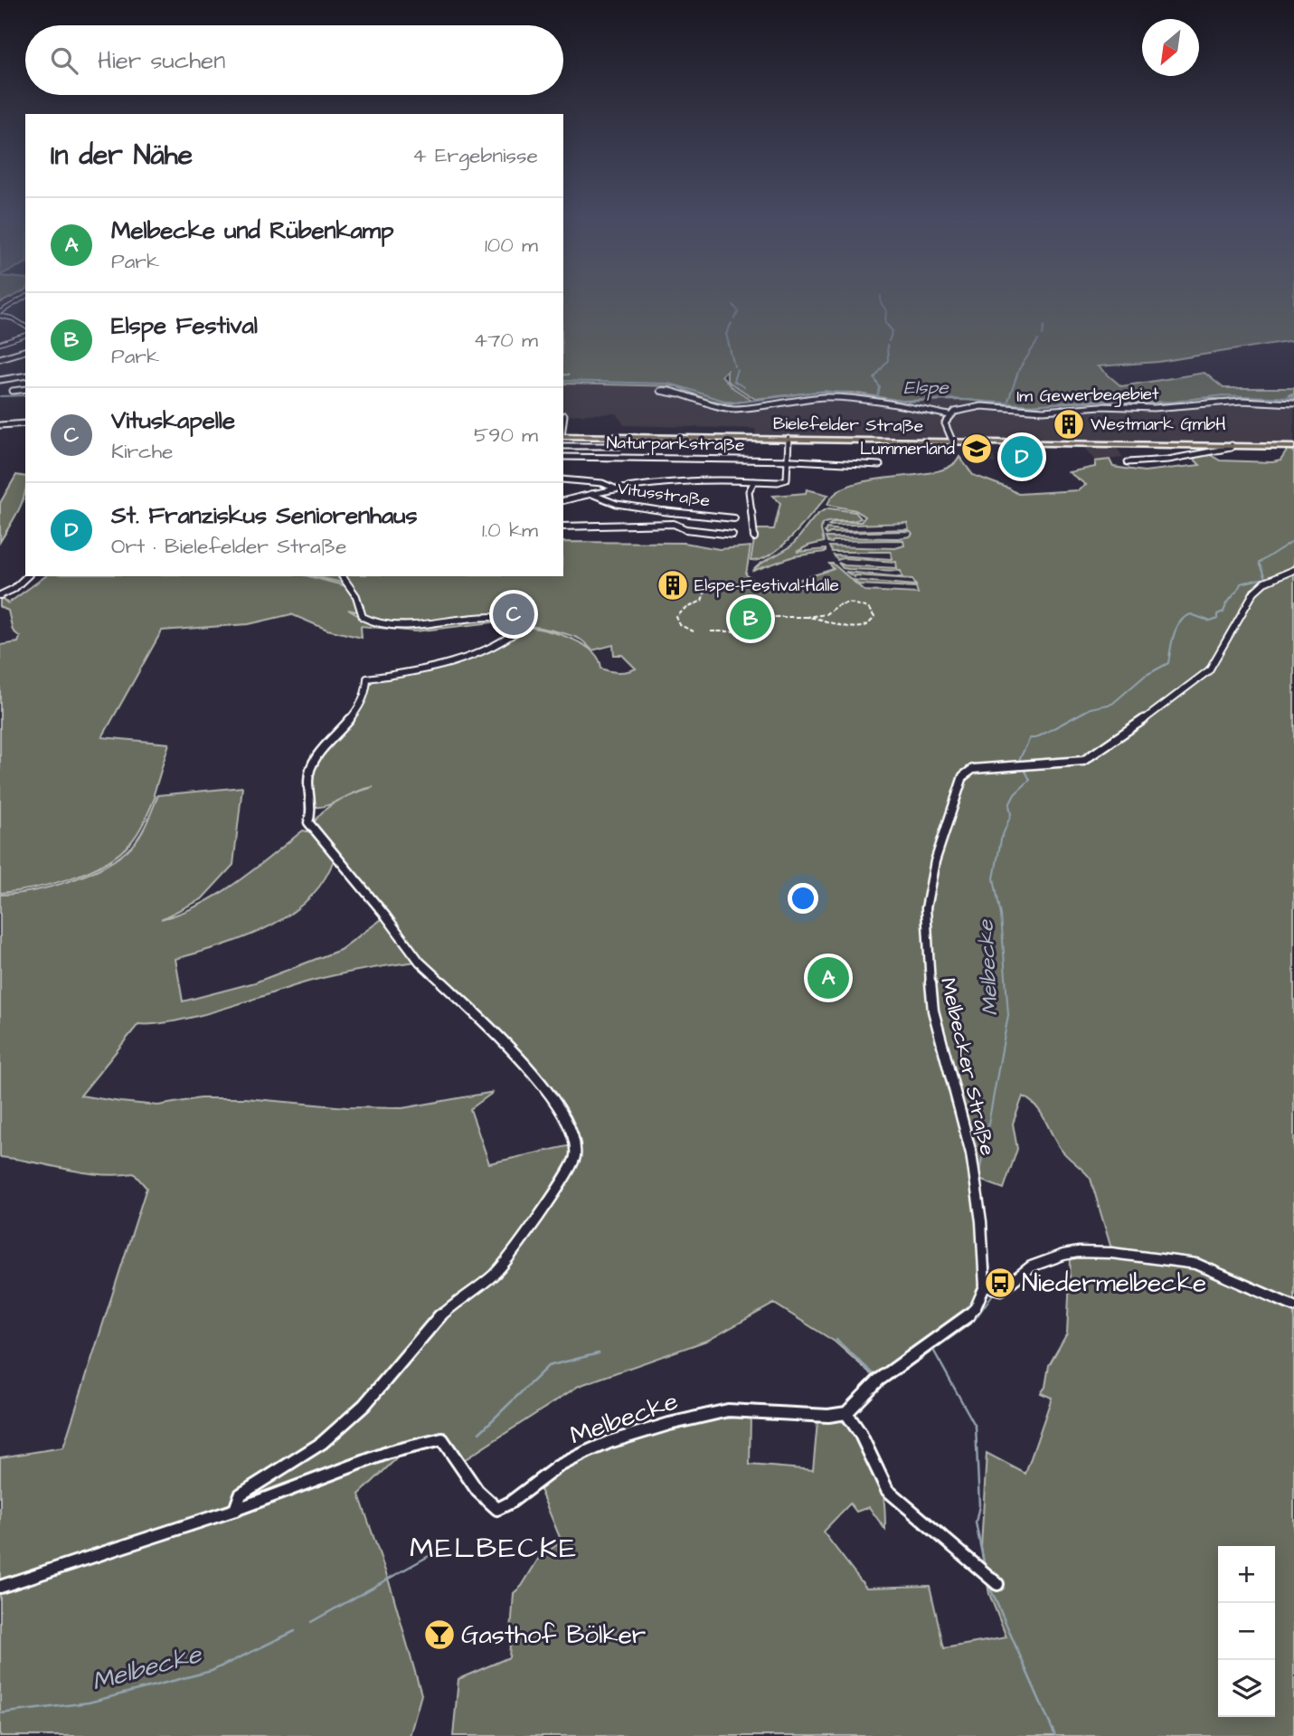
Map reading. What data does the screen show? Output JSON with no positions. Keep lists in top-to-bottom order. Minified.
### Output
{"streets":{"main road":["Bielefelder Straße"],"street":["Im Gewerbegebiet","Naturparkstraße","Vitusstraße","Melbecker Straße","Melbecke"]},"districts":["MELBECKE"],"water":["Elspe","Melbecke"],"places":{"building":["Westmark GmbH","Elspe-Festival-Halle"],"school or university":["Lummerland"],"bus stop":["Niedermelbecke"],"bar":["Gasthof Bölker"]},"north":"bottom left","page":{"search":"Hier suchen","heading":["In der Nähe","4 Ergebnisse"],"list":[{"mark":"A","name":"Melbecke und Rübenkamp","note":"Park","value":"100 m"},{"mark":"B","name":"Elspe Festival","note":"Park","value":"470 m"},{"mark":"C","name":"Vituskapelle","note":"Kirche","value":"590 m"},{"mark":"D","name":"St. Franziskus Seniorenhaus","note":"Ort · Bielefelder Straße","value":"1.0 km"}],"pins":["D","C","B","A"],"map_buttons":["+","−"]}}
